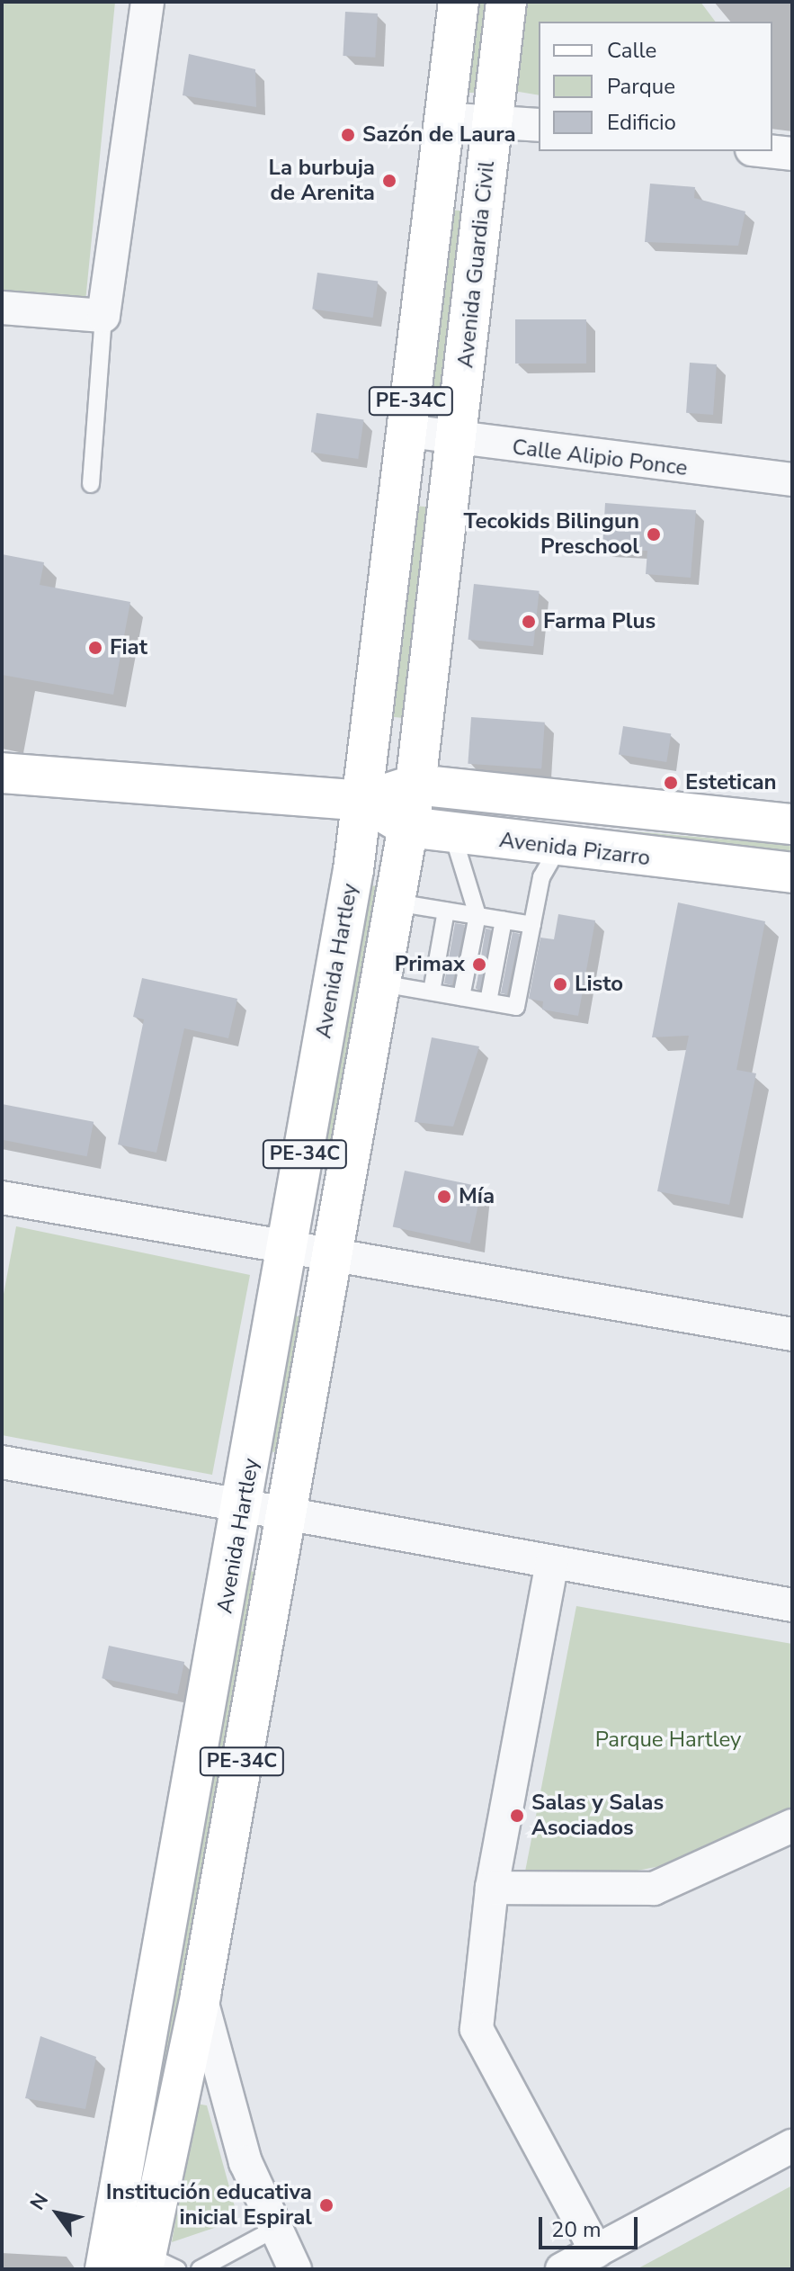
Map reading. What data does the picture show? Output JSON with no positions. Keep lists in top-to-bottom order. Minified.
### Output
{"streets":{"main road":["Avenida Guardia Civil","PE-34C","Avenida Pizarro","Avenida Hartley"],"street":["Calle Alipio Ponce"]},"crossings":[["Avenida Guardia Civil","Calle Alipio Ponce"],["Avenida Guardia Civil","Avenida Pizarro"],["Avenida Guardia Civil","Avenida Hartley"],["PE-34C","Calle Alipio Ponce"],["PE-34C","Avenida Pizarro"],["PE-34C","Avenida Hartley"],["Avenida Pizarro","Avenida Hartley"]],"parks":["Parque Hartley"],"places":["Sazón de Laura","La burbuja de Arenita","Tecokids Bilingun Preschool","Farma Plus","Fiat","Estetican","Primax","Listo","Mía","Salas y Salas Asociados","Institución educativa inicial Espiral"],"legend":["Calle","Parque","Edificio"],"scale_bar":"20 m","north":"top left"}
